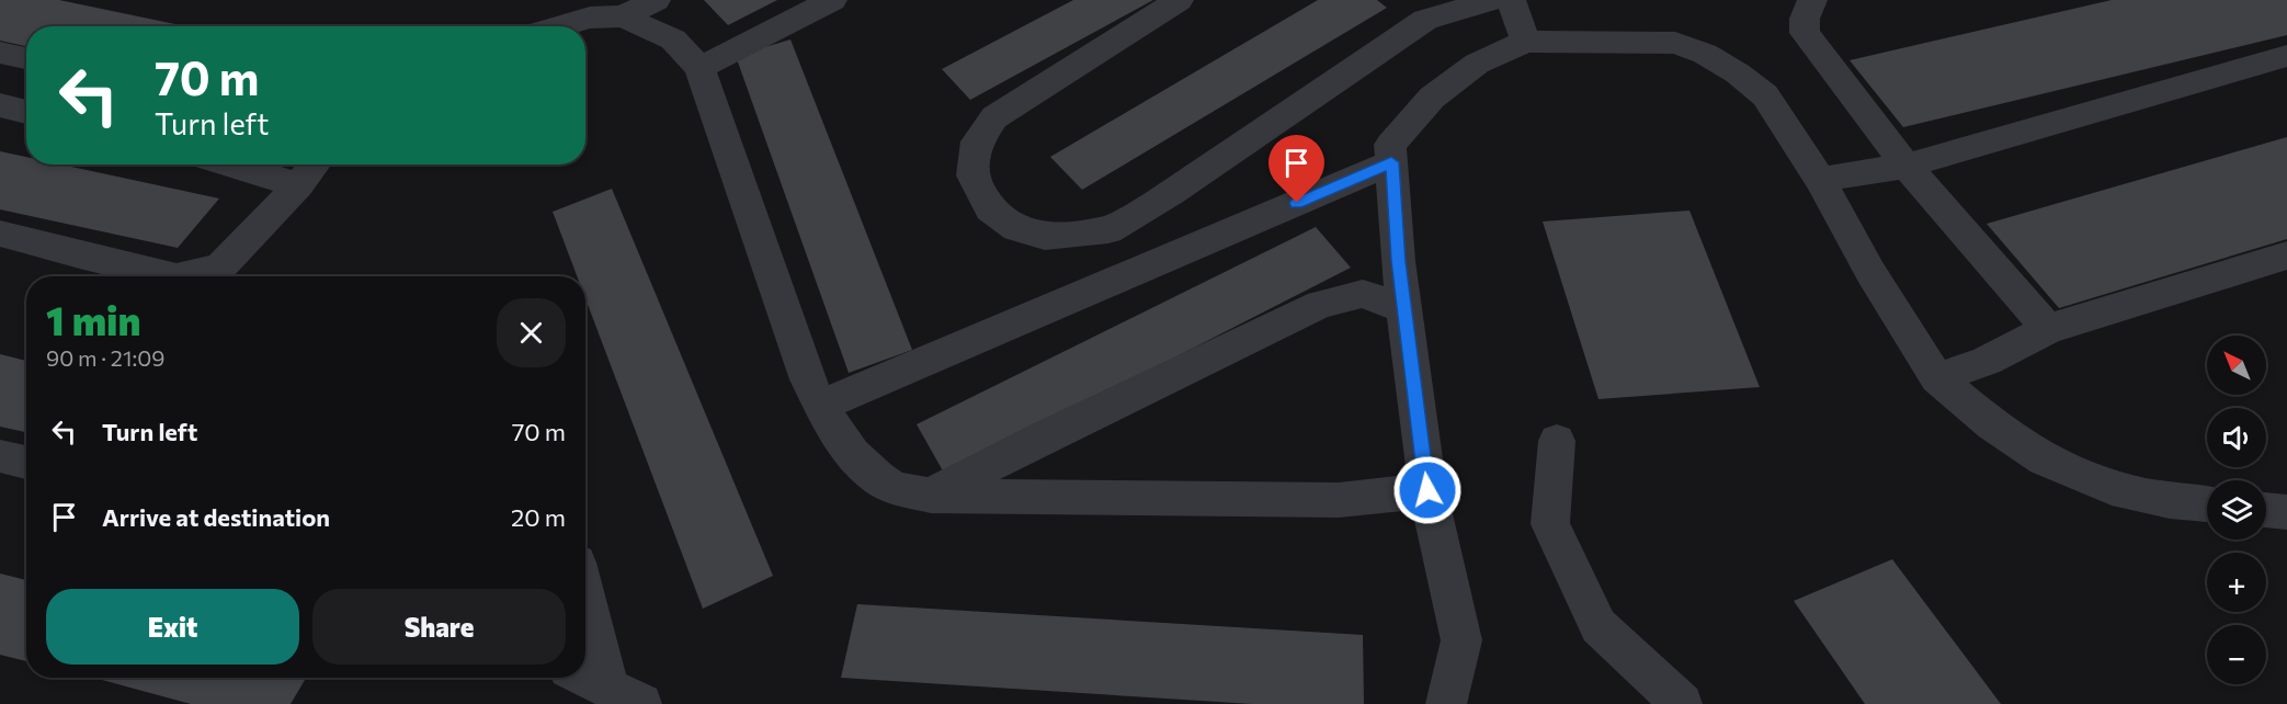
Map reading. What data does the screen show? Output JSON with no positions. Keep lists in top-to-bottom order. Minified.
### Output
{"north":"top left","page":{"turn":["70 m","Turn left"],"heading":["1 min","90 m · 21:09"],"map_buttons":["+","−"],"list":[{"name":"Turn left","value":"70 m"},{"name":"Arrive at destination","value":"20 m"}],"buttons":["Exit","Share"]}}
